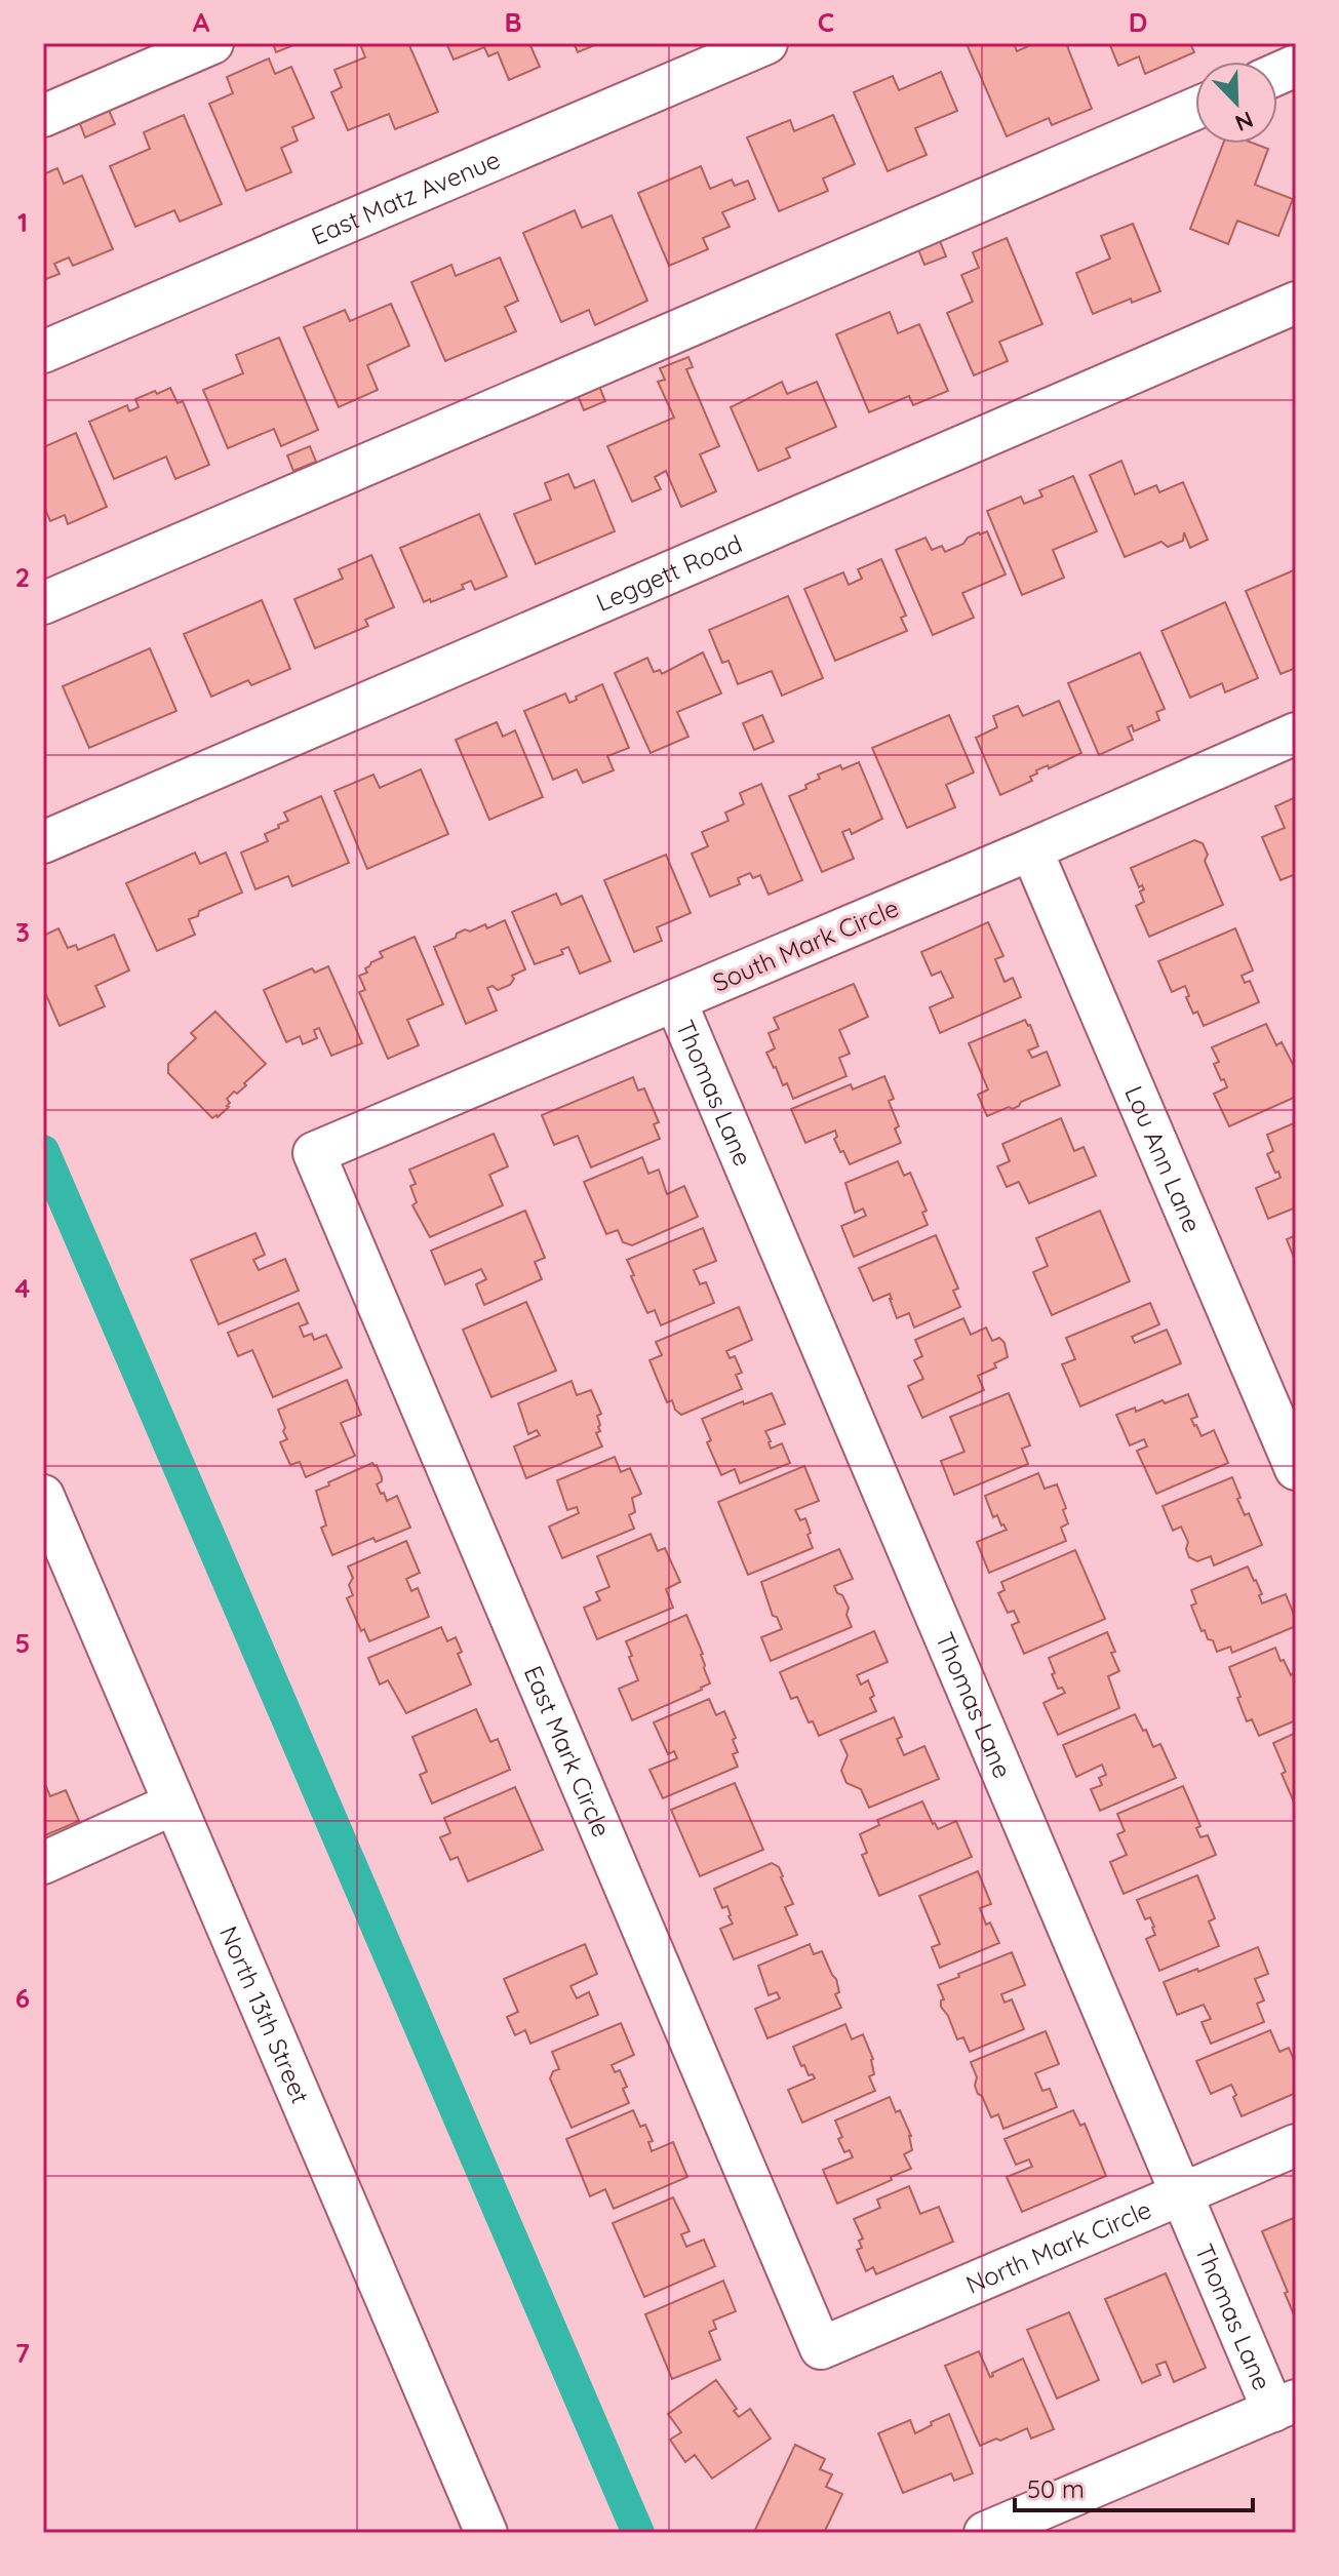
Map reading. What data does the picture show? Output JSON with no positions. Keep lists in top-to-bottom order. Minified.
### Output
{"streets":{"street":["East Matz Avenue","Leggett Road","South Mark Circle","Thomas Lane","Lou Ann Lane","East Mark Circle","North 13th Street","North Mark Circle"]},"crossings":[["South Mark Circle","Thomas Lane"],["South Mark Circle","Lou Ann Lane"],["South Mark Circle","East Mark Circle"],["Thomas Lane","North Mark Circle"],["East Mark Circle","North Mark Circle"]],"scale_bar":"50 m","north":"bottom right","grid":{"columns":["A","B","C","D"],"rows":["1","2","3","4","5","6","7"]}}
